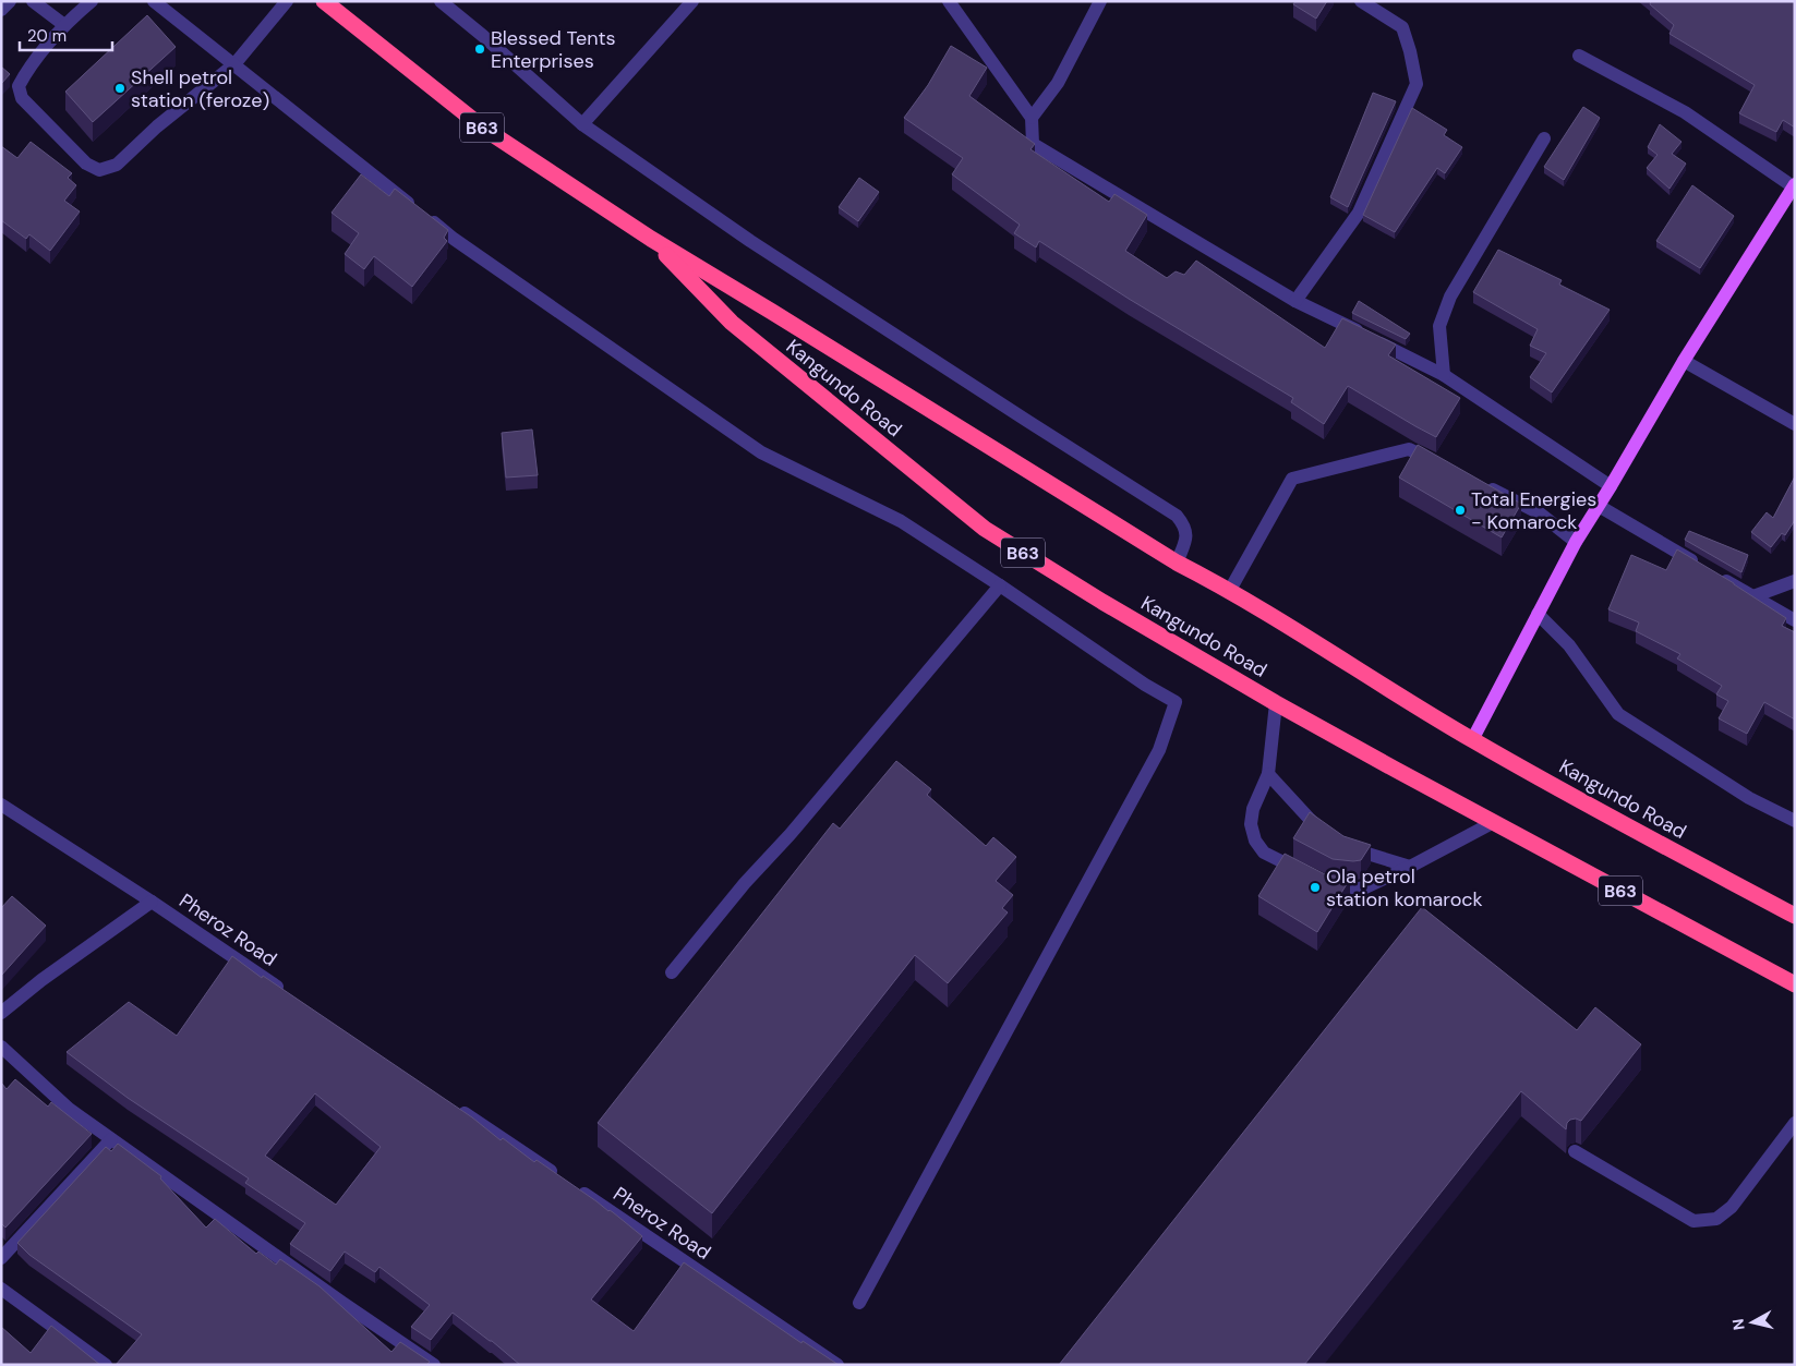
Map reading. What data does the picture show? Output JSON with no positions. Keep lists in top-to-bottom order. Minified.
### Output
{"streets":{"highway":["B63","Kangundo Road"],"street":["Pheroz Road"]},"places":["Blessed Tents Enterprises","Shell petrol station (feroze)","Total Energies - Komarock","Ola petrol station komarock"],"scale_bar":"20 m","north":"left"}
